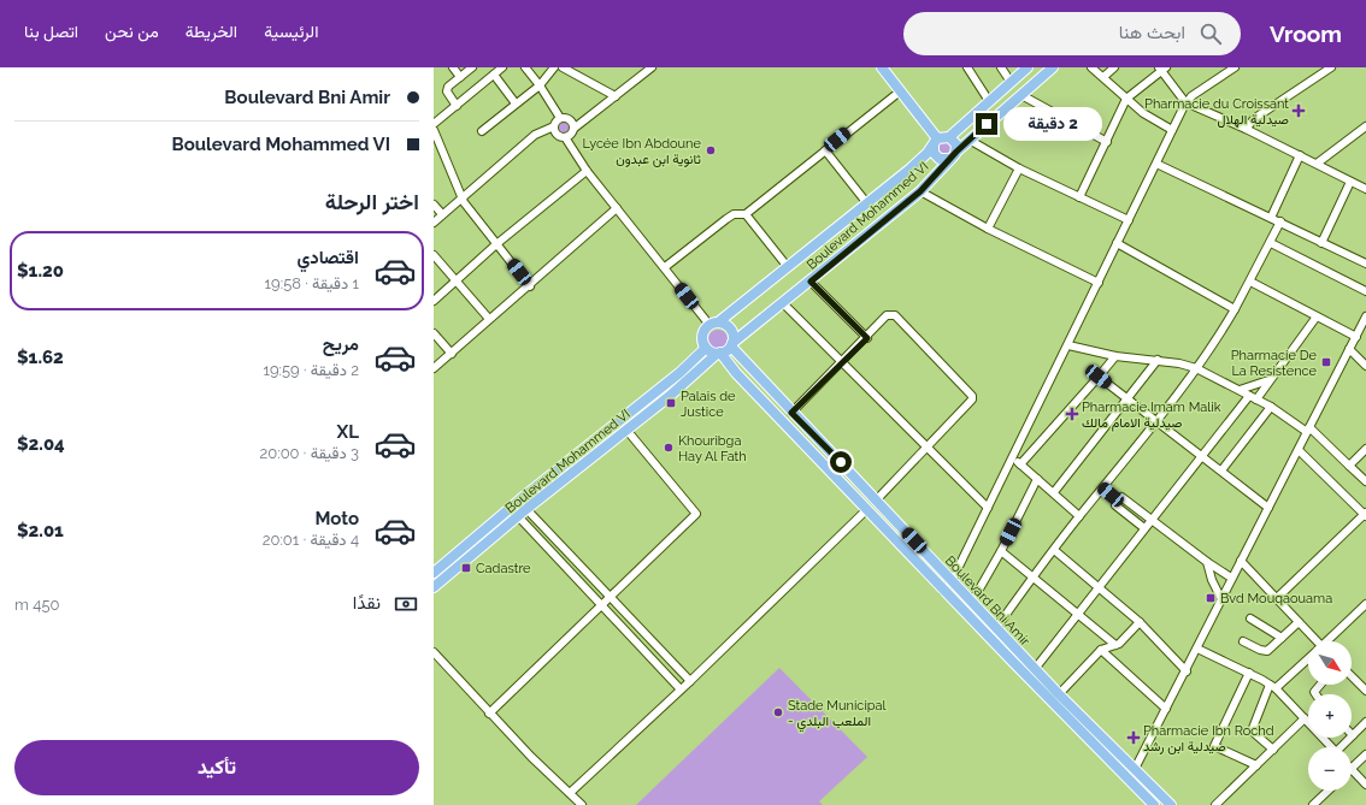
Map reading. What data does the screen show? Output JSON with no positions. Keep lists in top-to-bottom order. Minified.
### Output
{"streets":{"main road":["Boulevard Mohammed VI","Boulevard Bni Amir"]},"crossings":[["Boulevard Mohammed VI","Boulevard Bni Amir"]],"places":{"health":["Pharmacie du Croissant صيدلية الهلال","Pharmacie Imam Malik صيدلية الامام مالك","Pharmacie Ibn Rochd صيدلية ابن رشد"],"other":["Lycée Ibn Abdoune ثانوية ابن عبدون","Khouribga Hay Al Fath","Stade Municipal - الملعب البلدي"],"transit":["Pharmacie De La Resistence","Palais de Justice","Cadastre","Bvd Mouqaouama"]},"north":"bottom right","page":{"header":"Vroom","search":"ابحث هنا","nav":["الرئيسية","الخريطة","من نحن","اتصل بنا"],"banner":["Boulevard Bni Amir","Boulevard Mohammed VI"],"bubble":"2 دقيقة","heading":"اختر الرحلة","list":[{"name":"اقتصادي","note":"1 دقيقة · 19:58","value":"$1.20"},{"name":"مريح","note":"2 دقيقة · 19:59","value":"$1.62"},{"name":"XL","note":"3 دقيقة · 20:00","value":"$2.04"},{"name":"Moto","note":"4 دقيقة · 20:01","value":"$2.01"}],"pay":["نقدًا","450 m"],"map_buttons":["+","−"],"buttons":"تأكيد"}}
